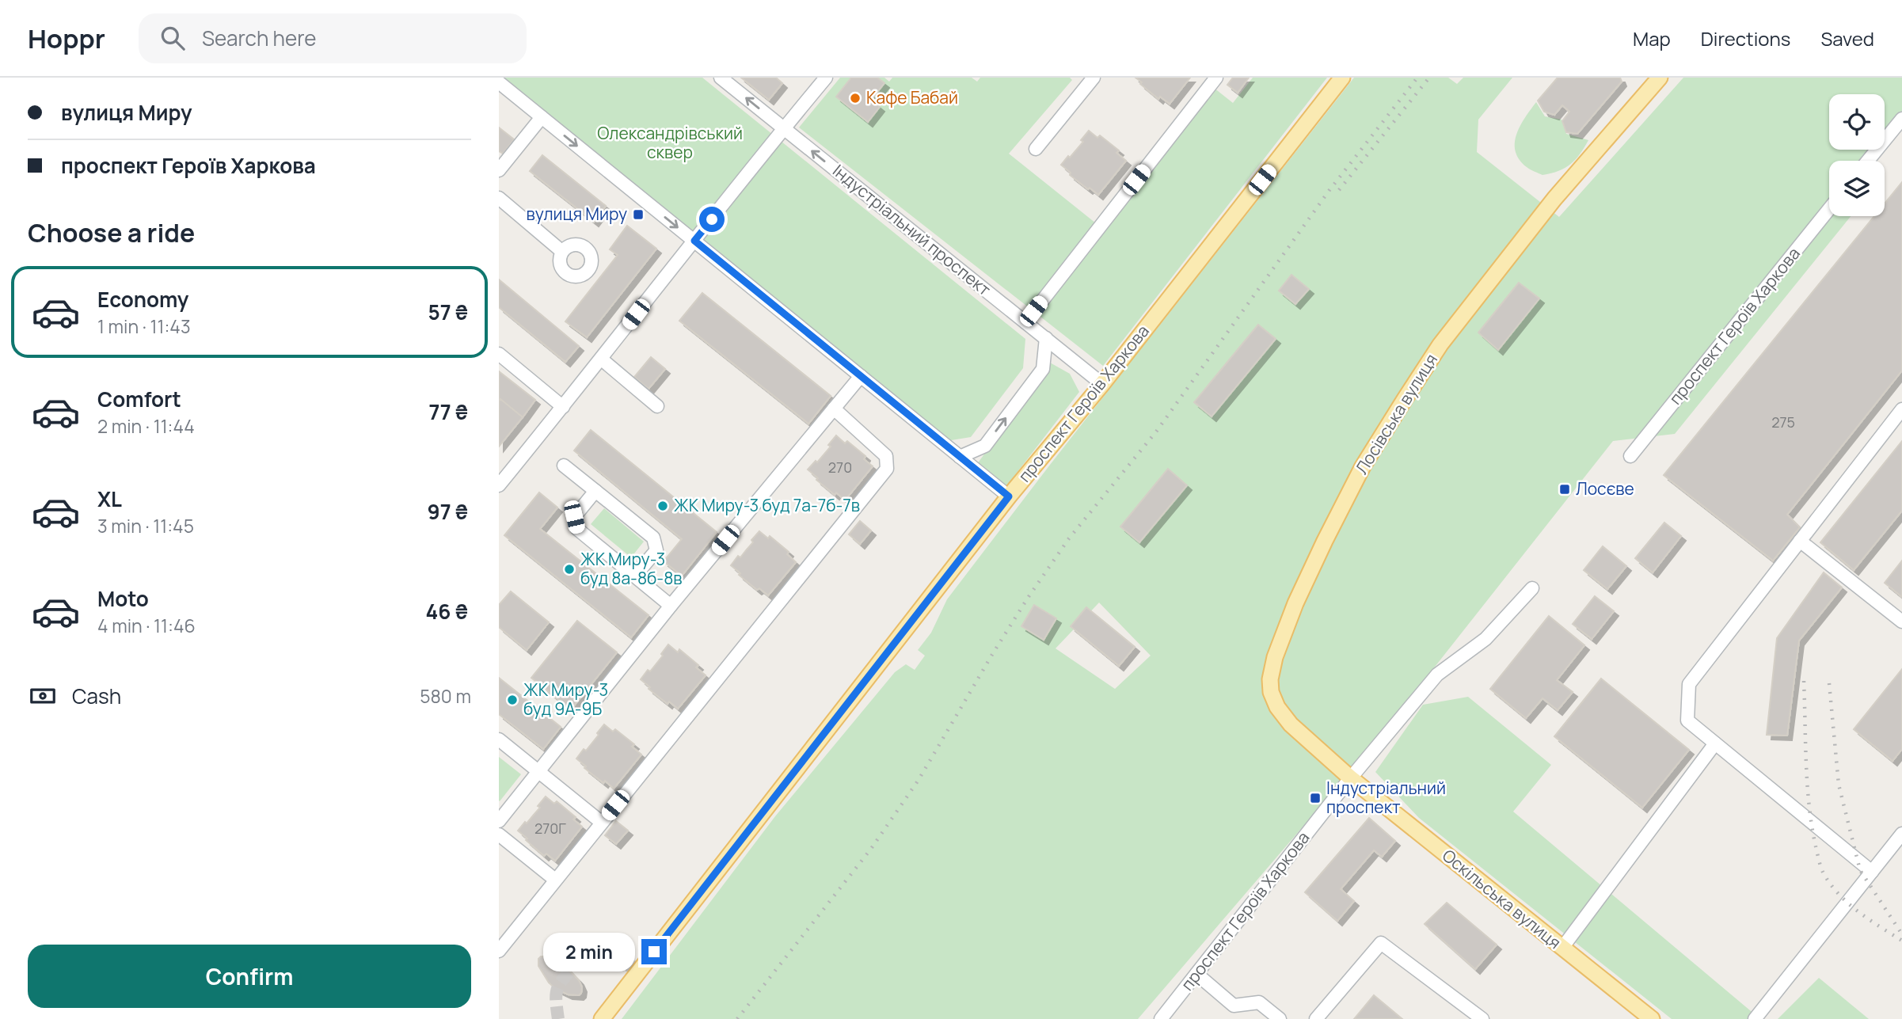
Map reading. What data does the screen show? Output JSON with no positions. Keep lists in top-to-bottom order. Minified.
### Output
{"streets":{"main road":["проспект Героїв Харкова","Лосівська вулиця","Оскільська вулиця"],"street":["Індустріальний проспект"]},"crossings":[["Індустріальний проспект","проспект Героїв Харкова"],["проспект Героїв Харкова","Лосівська вулиця"],["проспект Героїв Харкова","Оскільська вулиця"],["Лосівська вулиця","Оскільська вулиця"]],"one_way":["Індустріальний проспект"],"parks":["Олександрівський сквер"],"places":{"other":["Кафе Бабай","ЖК Миру-3 буд 7а-7б-7в","ЖК Миру-3 буд 8а-8б-8в","ЖК Миру-3 буд 9А-9Б"],"transit":["вулиця Миру","Лосєве","Індустріальний проспект"]},"house_numbers":["275","270","270Г"],"page":{"header":"Hoppr","search":"Search here","nav":["Map","Directions","Saved"],"banner":["вулиця Миру","проспект Героїв Харкова"],"heading":"Choose a ride","list":[{"name":"Economy","note":"1 min · 11:43","value":"57 ₴"},{"name":"Comfort","note":"2 min · 11:44","value":"77 ₴"},{"name":"XL","note":"3 min · 11:45","value":"97 ₴"},{"name":"Moto","note":"4 min · 11:46","value":"46 ₴"}],"pay":["Cash","580 m"],"bubble":"2 min","buttons":"Confirm"}}
